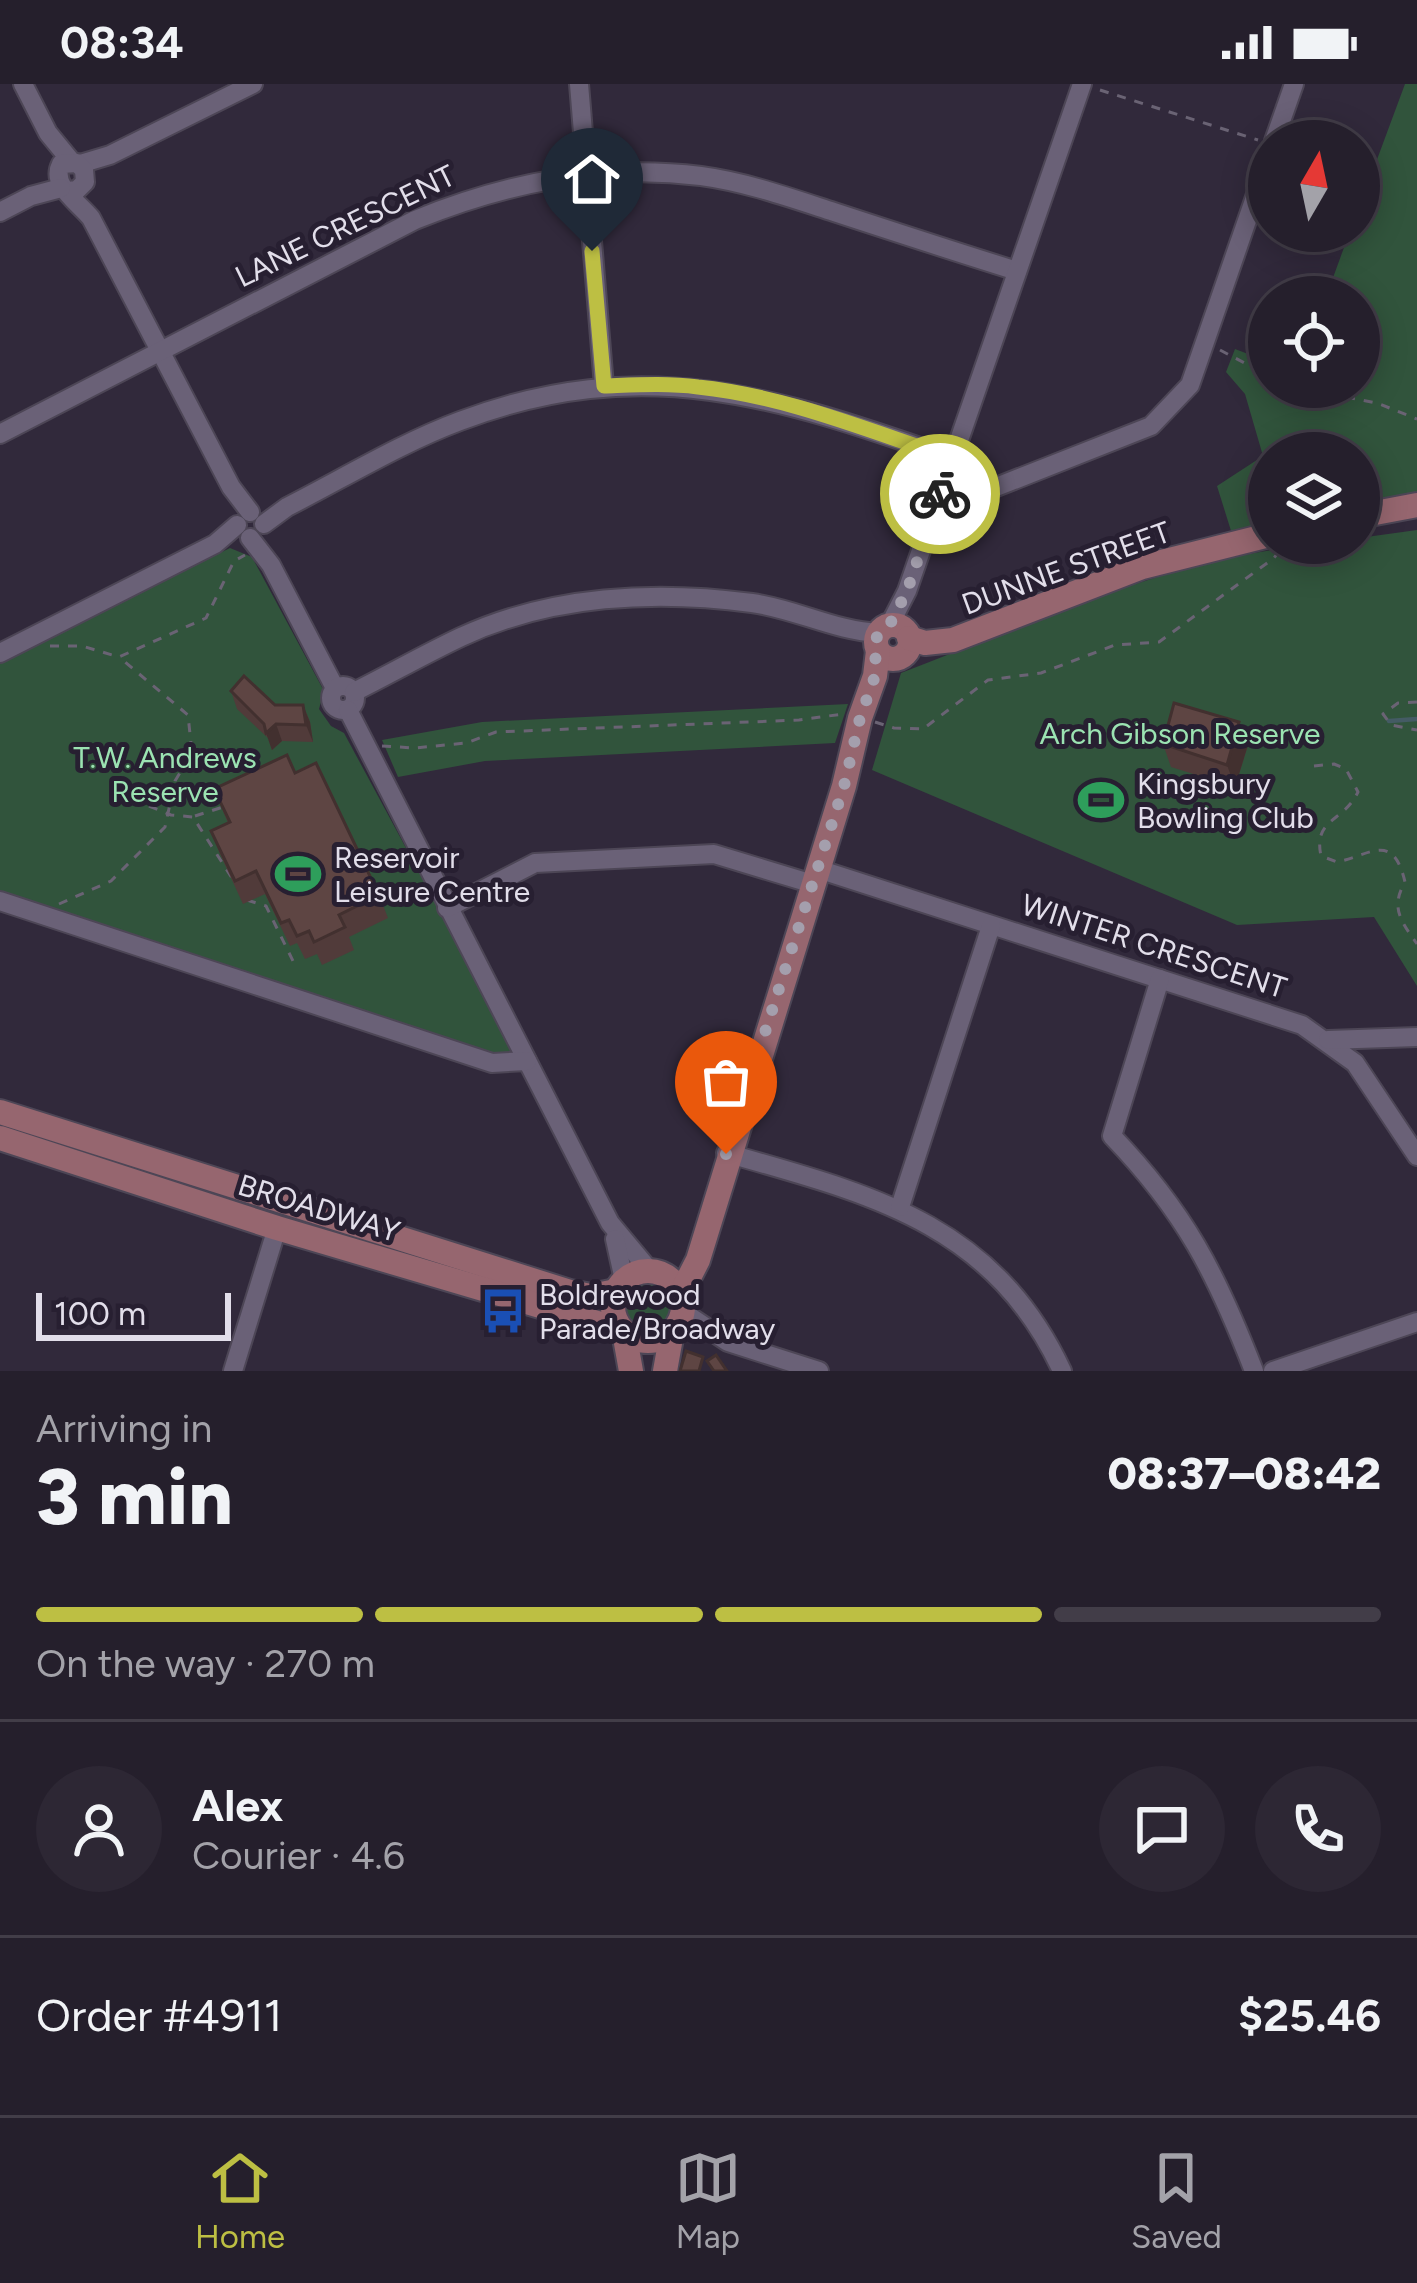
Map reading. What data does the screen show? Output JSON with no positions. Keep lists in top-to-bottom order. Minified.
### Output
{"streets":{"main road":["DUNNE STREET","BROADWAY"],"street":["LANE CRESCENT","WINTER CRESCENT"]},"parks":["Arch Gibson Reserve","T.W. Andrews Reserve"],"places":{"sports":["Kingsbury Bowling Club","Reservoir Leisure Centre"],"bus stop":["Boldrewood Parade/Broadway"]},"scale_bar":"100 m","north":"top","page":{"status":"08:34","scale":"100 m","heading":["3 min","Arriving in","08:37–08:42"],"panel":["Alex","Courier · 4.6","Order #4911","$25.46"],"bar":"On the way · 270 m","tabs":["Home","Map","Saved"]}}
